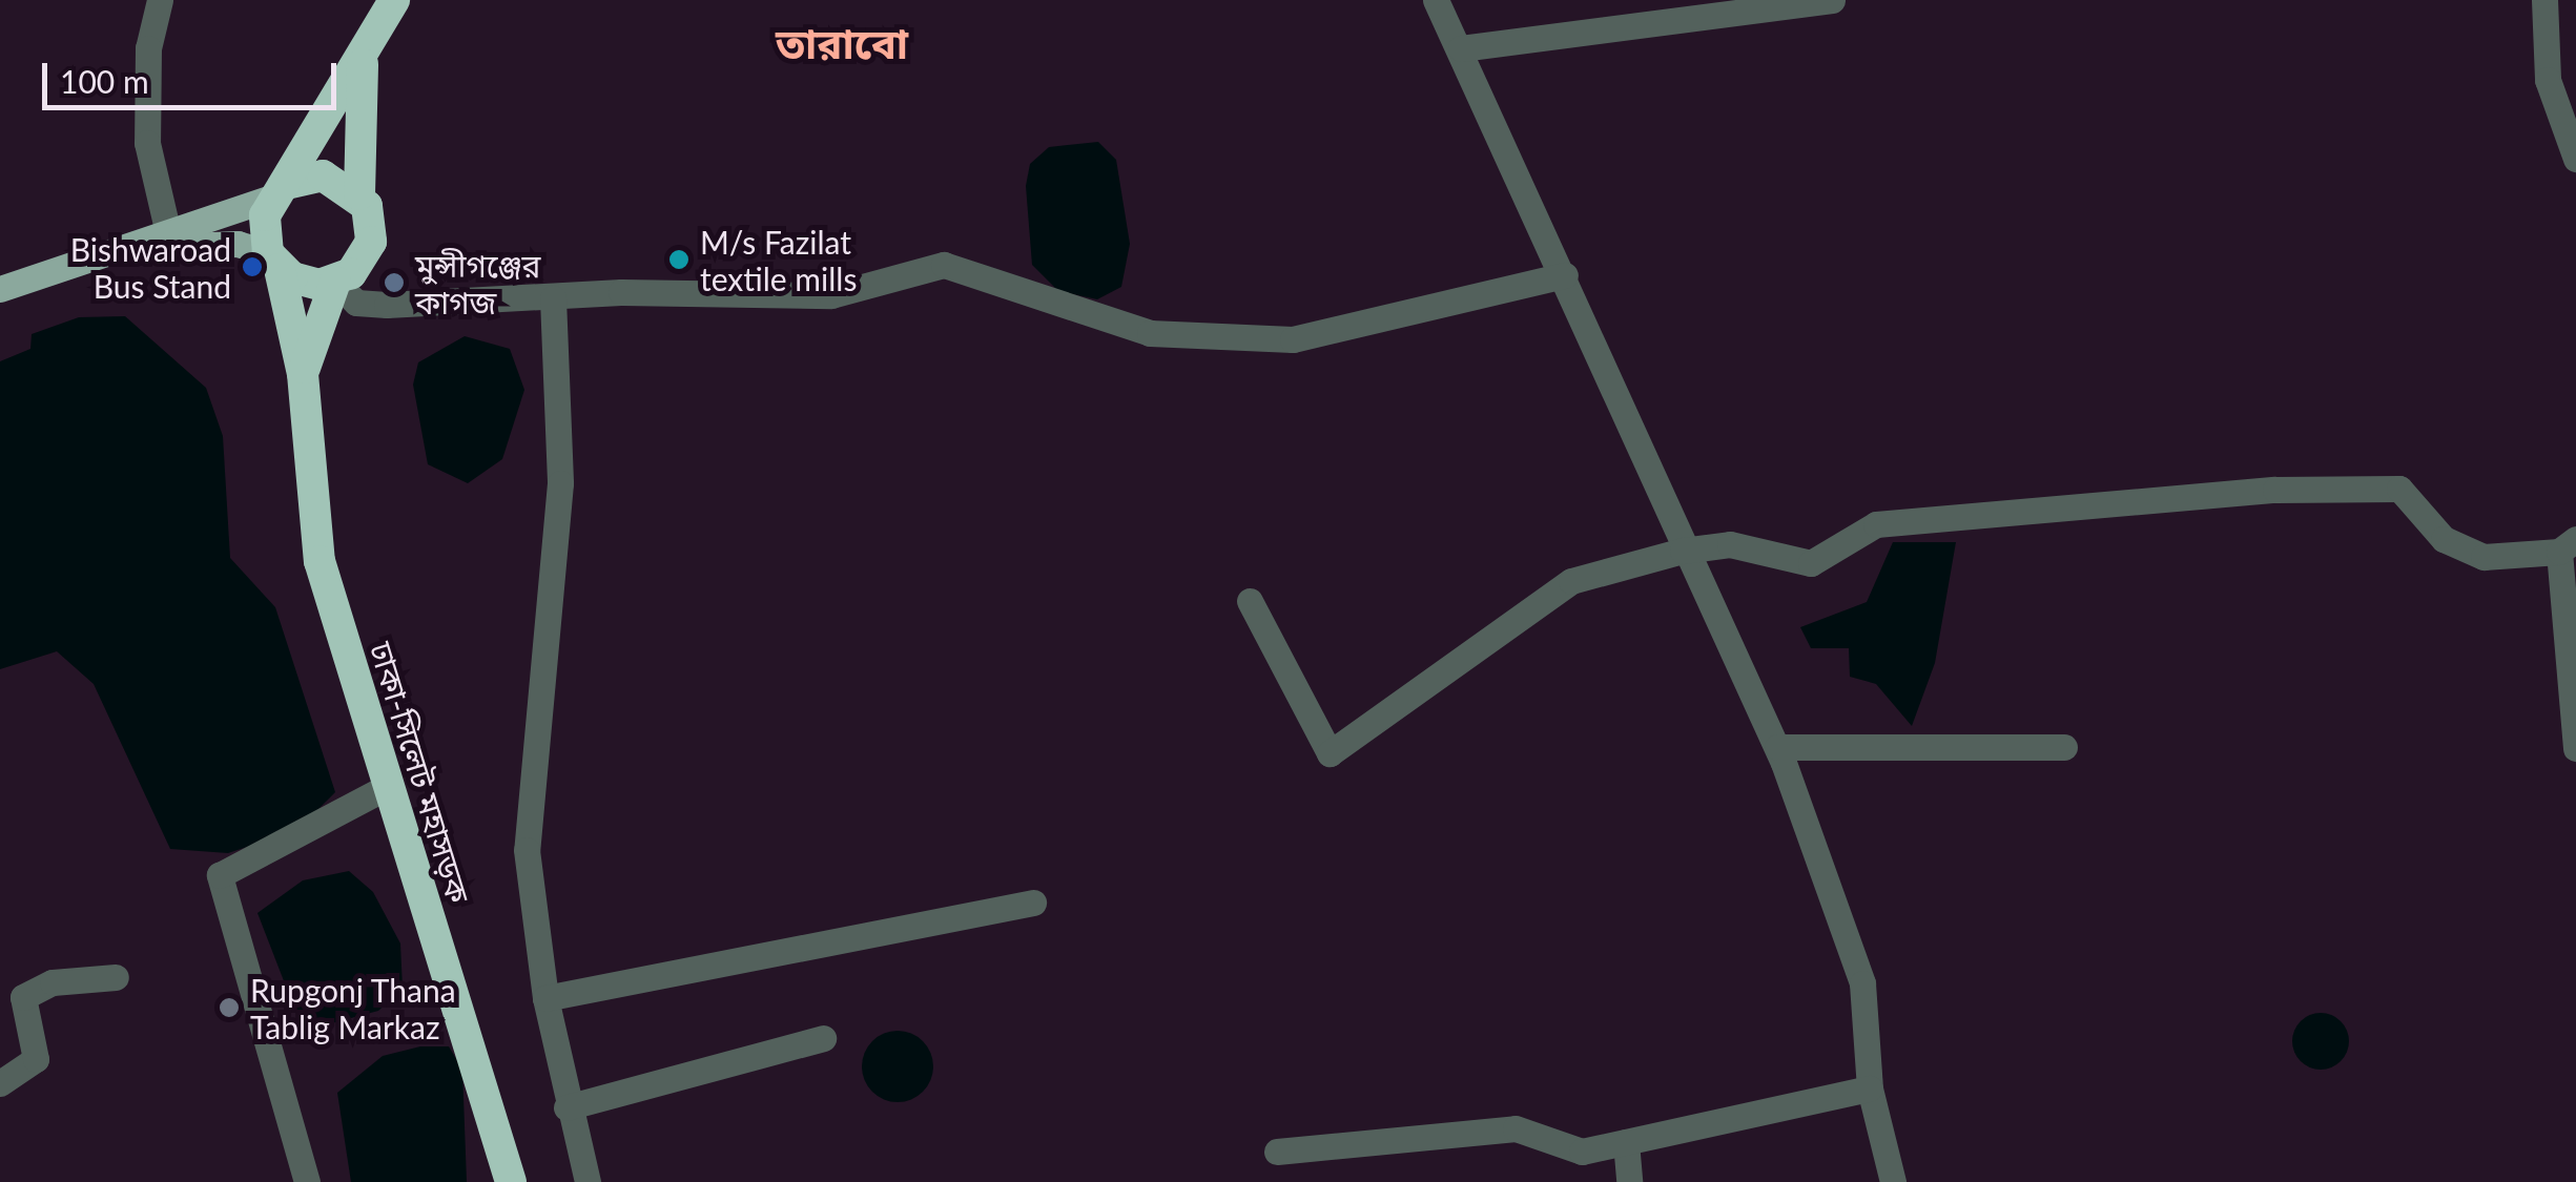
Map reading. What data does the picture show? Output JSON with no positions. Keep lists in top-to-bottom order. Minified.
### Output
{"streets":{"highway":["ঢাকা-সিলেট মহাসড়ক"]},"districts":["তারাবো"],"places":["M/s Fazilat textile mills","Bishwaroad Bus Stand","মুন্সীগঞ্জের কাগজ","Rupgonj Thana Tablig Markaz"],"scale_bar":"100 m"}
